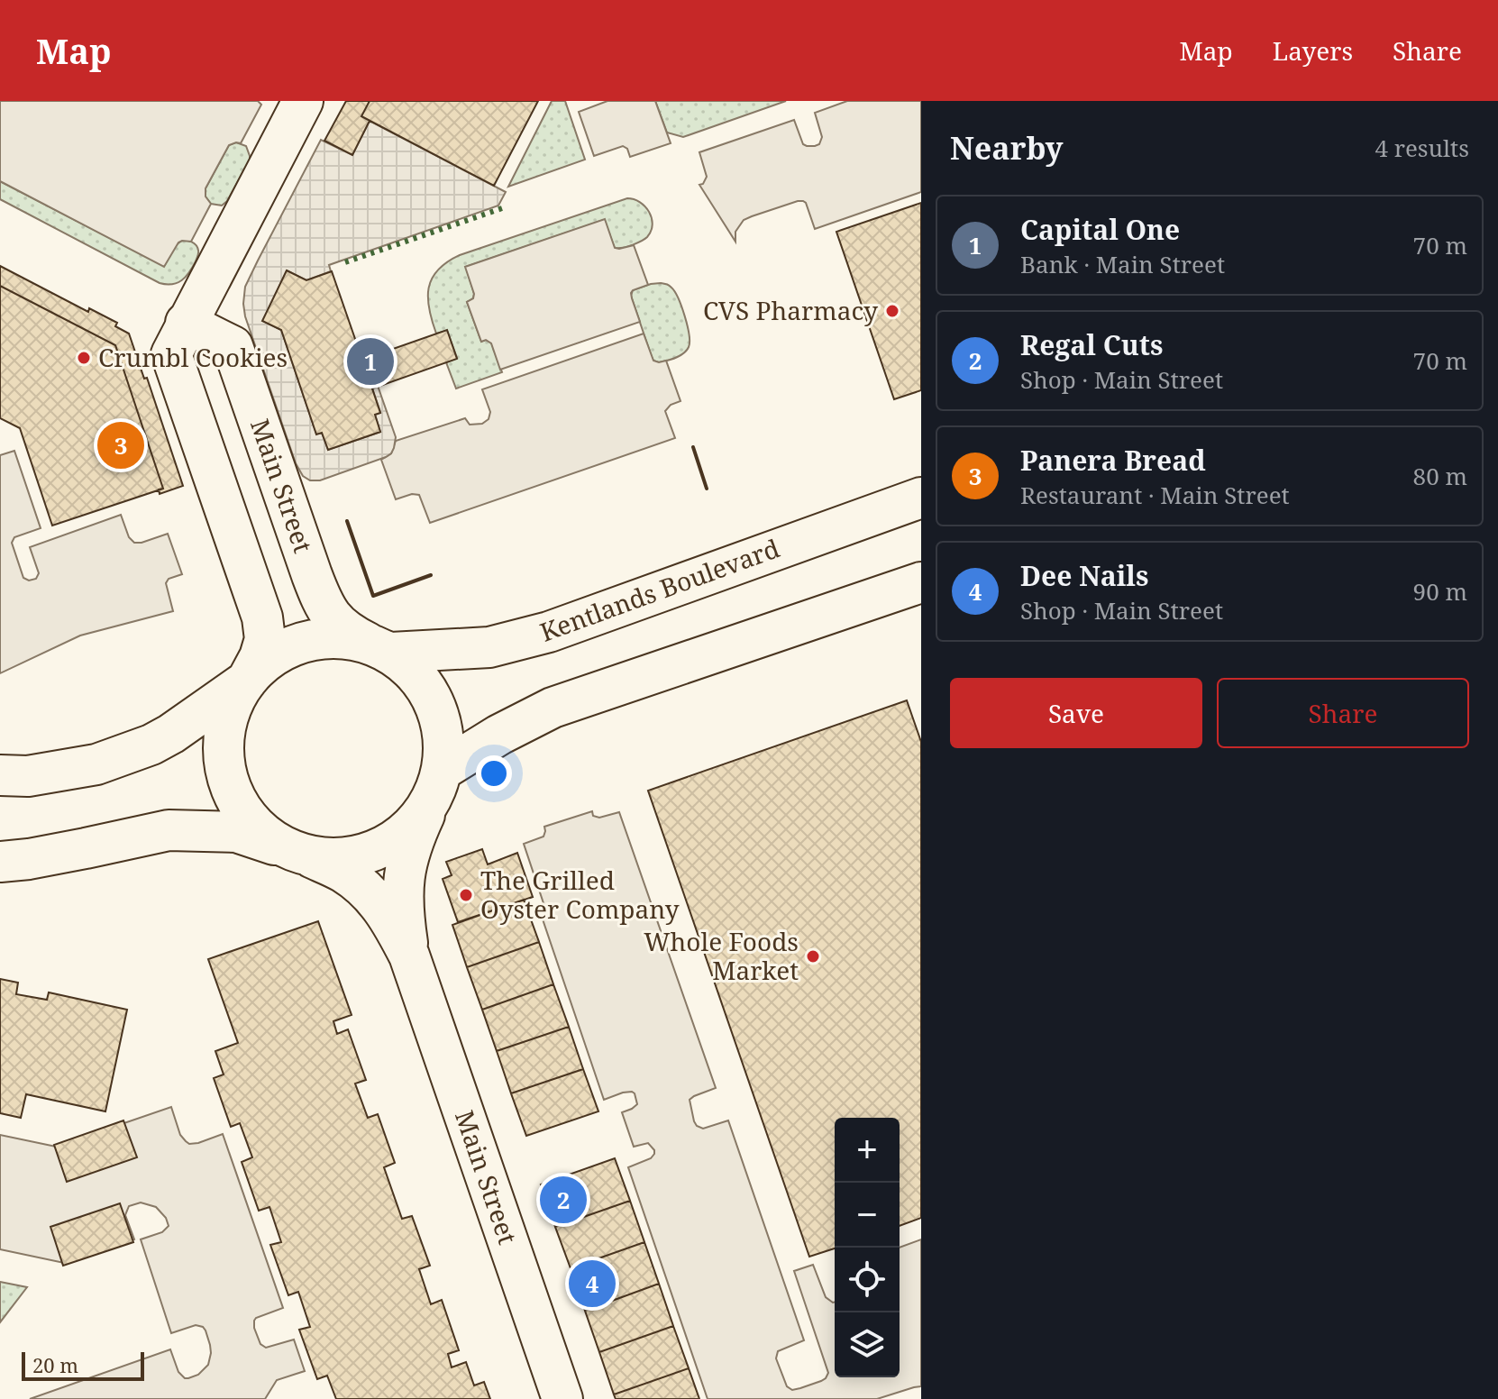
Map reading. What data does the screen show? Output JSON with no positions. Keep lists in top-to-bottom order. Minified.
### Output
{"streets":{"street":["Main Street","Kentlands Boulevard"]},"crossings":[["Main Street","Kentlands Boulevard"]],"places":["CVS Pharmacy","Crumbl Cookies","The Grilled Oyster Company","Whole Foods Market"],"scale_bar":"20 m","page":{"header":"Map","nav":["Map","Layers","Share"],"heading":["Nearby","4 results"],"list":[{"mark":"1","name":"Capital One","note":"Bank · Main Street","value":"70 m"},{"mark":"2","name":"Regal Cuts","note":"Shop · Main Street","value":"70 m"},{"mark":"3","name":"Panera Bread","note":"Restaurant · Main Street","value":"80 m"},{"mark":"4","name":"Dee Nails","note":"Shop · Main Street","value":"90 m"}],"pins":["1","3","2","4"],"buttons":["Save","Share"],"map_buttons":["+","−"],"scale":"20 m"}}
